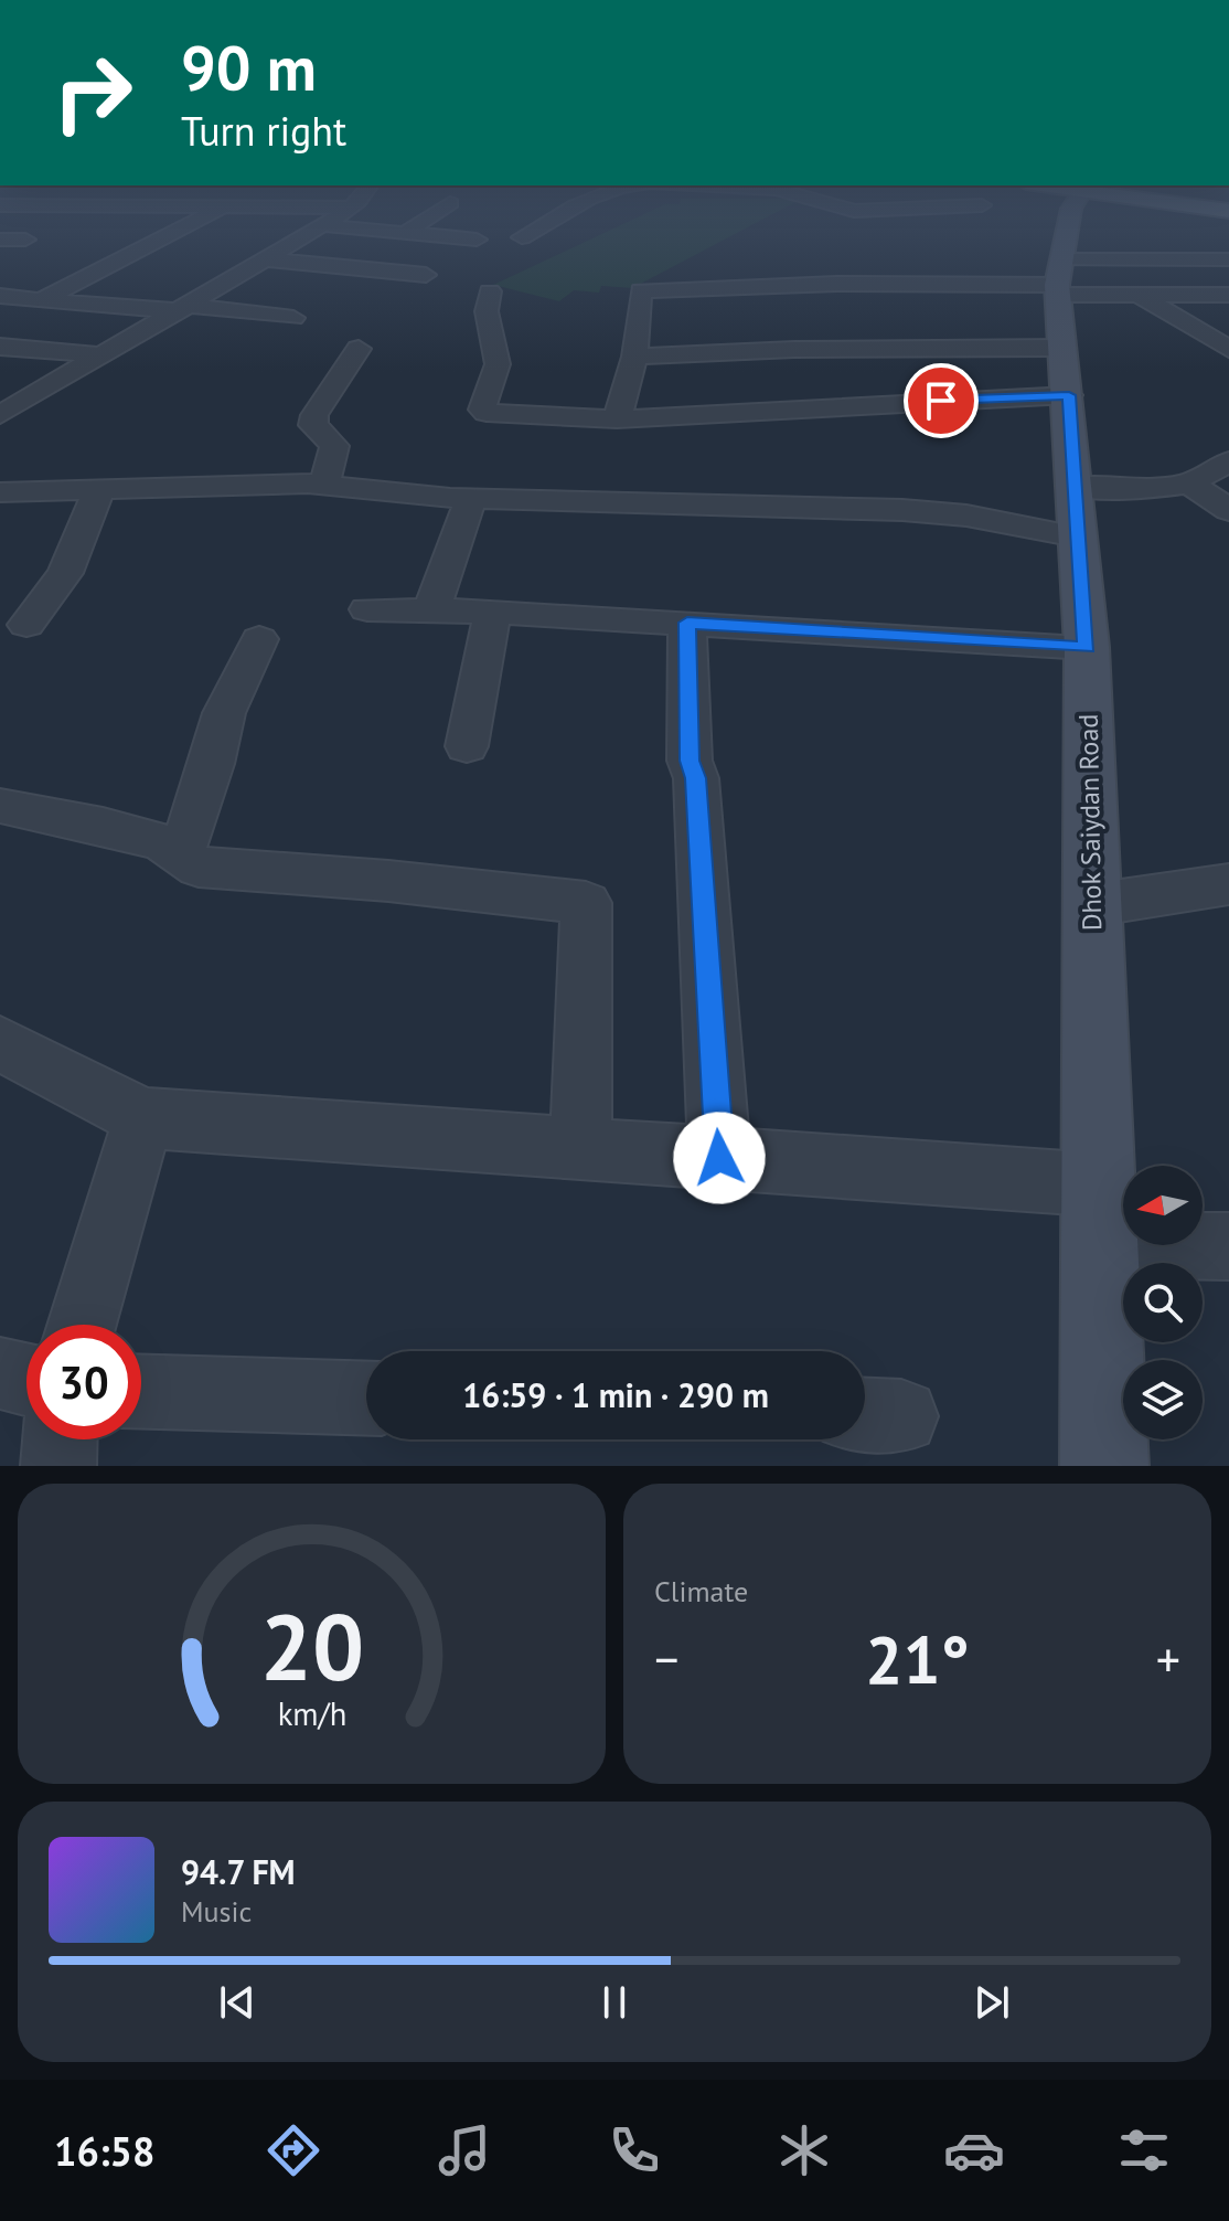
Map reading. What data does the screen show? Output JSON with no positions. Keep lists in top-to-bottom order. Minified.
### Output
{"streets":{"main road":["Dhok Saiydan Road"]},"north":"left","page":{"turn":["90 m","Turn right"],"limit":"30","trip":"16:59 · 1 min · 290 m","tile":"Climate","heat":["−","21°","+"],"song":["94.7 FM","Music"],"tabs":"16:58","gauge":["20","km/h"]}}
